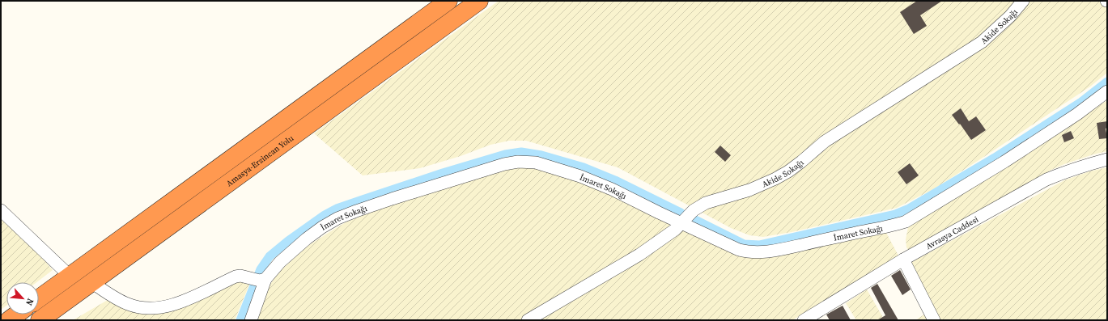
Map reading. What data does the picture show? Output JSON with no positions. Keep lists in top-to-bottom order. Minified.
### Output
{"streets":{"highway":["Amasya-Erzincan Yolu"],"street":["Akide Sokağı","İmaret Sokağı","Avrasya Caddesi"]},"crossings":[["Akide Sokağı","İmaret Sokağı"]],"north":"bottom right"}
